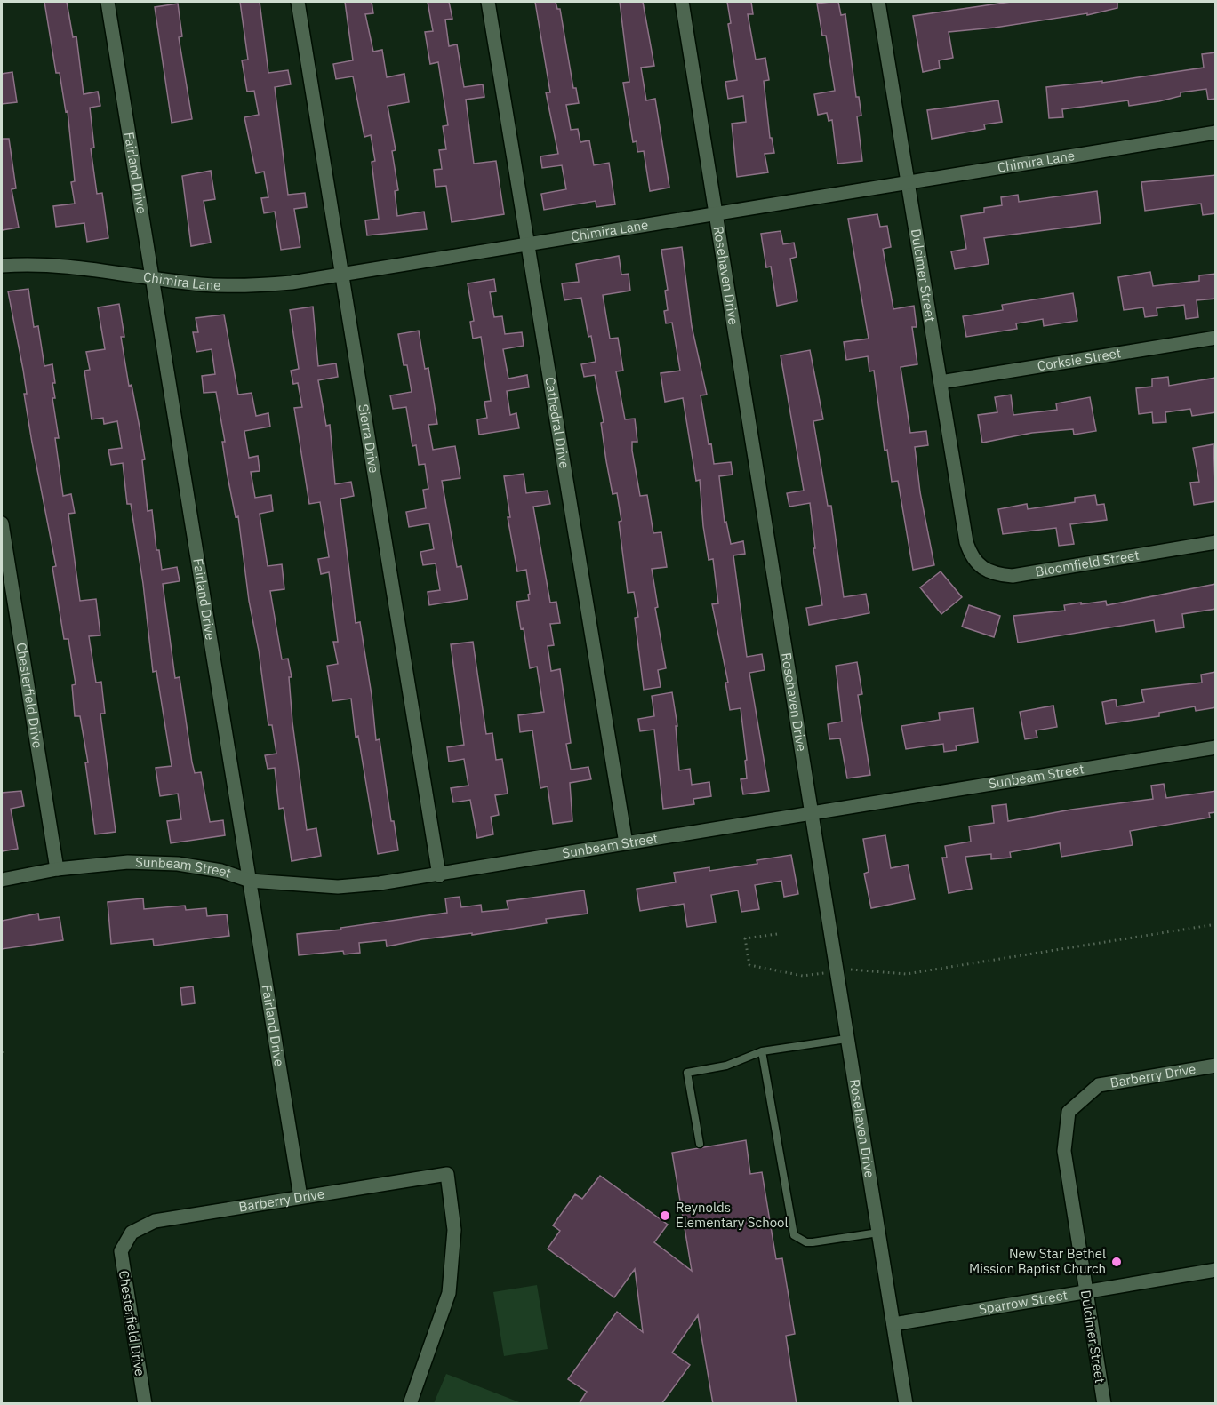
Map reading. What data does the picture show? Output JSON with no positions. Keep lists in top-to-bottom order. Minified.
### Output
{"streets":{"street":["Chimira Lane","Fairland Drive","Rosehaven Drive","Dulcimer Street","Corksie Street","Cathedral Drive","Sierra Drive","Bloomfield Street","Chesterfield Drive","Sunbeam Street","Barberry Drive","Sparrow Street"]},"crossings":[["Chimira Lane","Fairland Drive"],["Chimira Lane","Rosehaven Drive"],["Chimira Lane","Dulcimer Street"],["Chimira Lane","Cathedral Drive"],["Chimira Lane","Sierra Drive"],["Fairland Drive","Sunbeam Street"],["Fairland Drive","Barberry Drive"],["Rosehaven Drive","Sunbeam Street"],["Rosehaven Drive","Sparrow Street"],["Dulcimer Street","Corksie Street"],["Dulcimer Street","Bloomfield Street"],["Dulcimer Street","Barberry Drive"],["Dulcimer Street","Sparrow Street"],["Cathedral Drive","Sunbeam Street"],["Sierra Drive","Sunbeam Street"],["Chesterfield Drive","Sunbeam Street"],["Chesterfield Drive","Barberry Drive"]],"places":["Reynolds Elementary School","New Star Bethel Mission Baptist Church"]}
